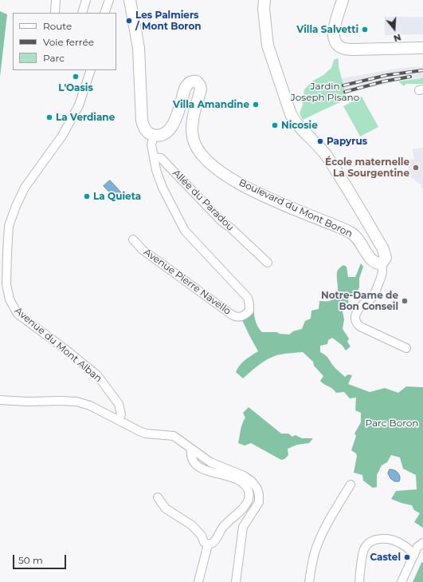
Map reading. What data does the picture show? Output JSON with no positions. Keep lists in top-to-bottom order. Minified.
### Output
{"streets":{"street":["Allée du Paradou","Boulevard du Mont Boron","Avenue Pierre Navello","Avenue du Mont Alban"]},"crossings":[["Allée du Paradou","Avenue Pierre Navello"]],"parks":["Jardin Joseph Pisano","Parc Boron"],"places":["Les Palmiers / Mont Boron","Villa Salvetti","L'Oasis","Villa Amandine","La Verdiane","Nicosie","Papyrus","École maternelle La Sourgentine","La Quieta","Notre-Dame de Bon Conseil","Castel"],"legend":["Route","Voie ferrée","Parc"],"scale_bar":"50 m","north":"bottom"}
